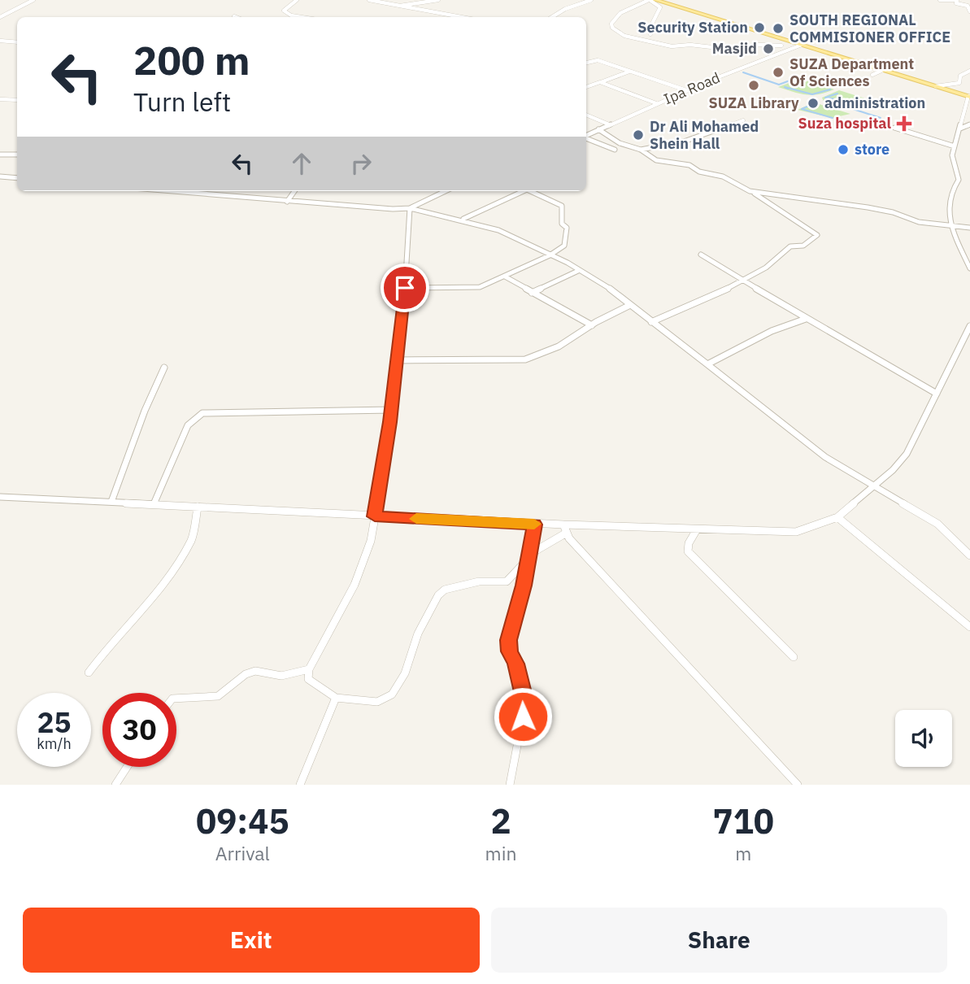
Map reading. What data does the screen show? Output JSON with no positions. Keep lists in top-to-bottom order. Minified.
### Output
{"streets":{"street":["Ipa Road"]},"places":{"other":["Security Station","SOUTH REGIONAL COMMISIONER OFFICE","Masjid","SUZA Department Of Sciences","SUZA Library","administration","Dr Ali Mohamed Shein Hall","store"],"health":["Suza hospital"]},"page":{"turn":["200 m","Turn left"],"speed":"25 km/h","limit":"30","eta":["09:45","Arrival","2","min","710","m"],"buttons":["Exit","Share"]}}
